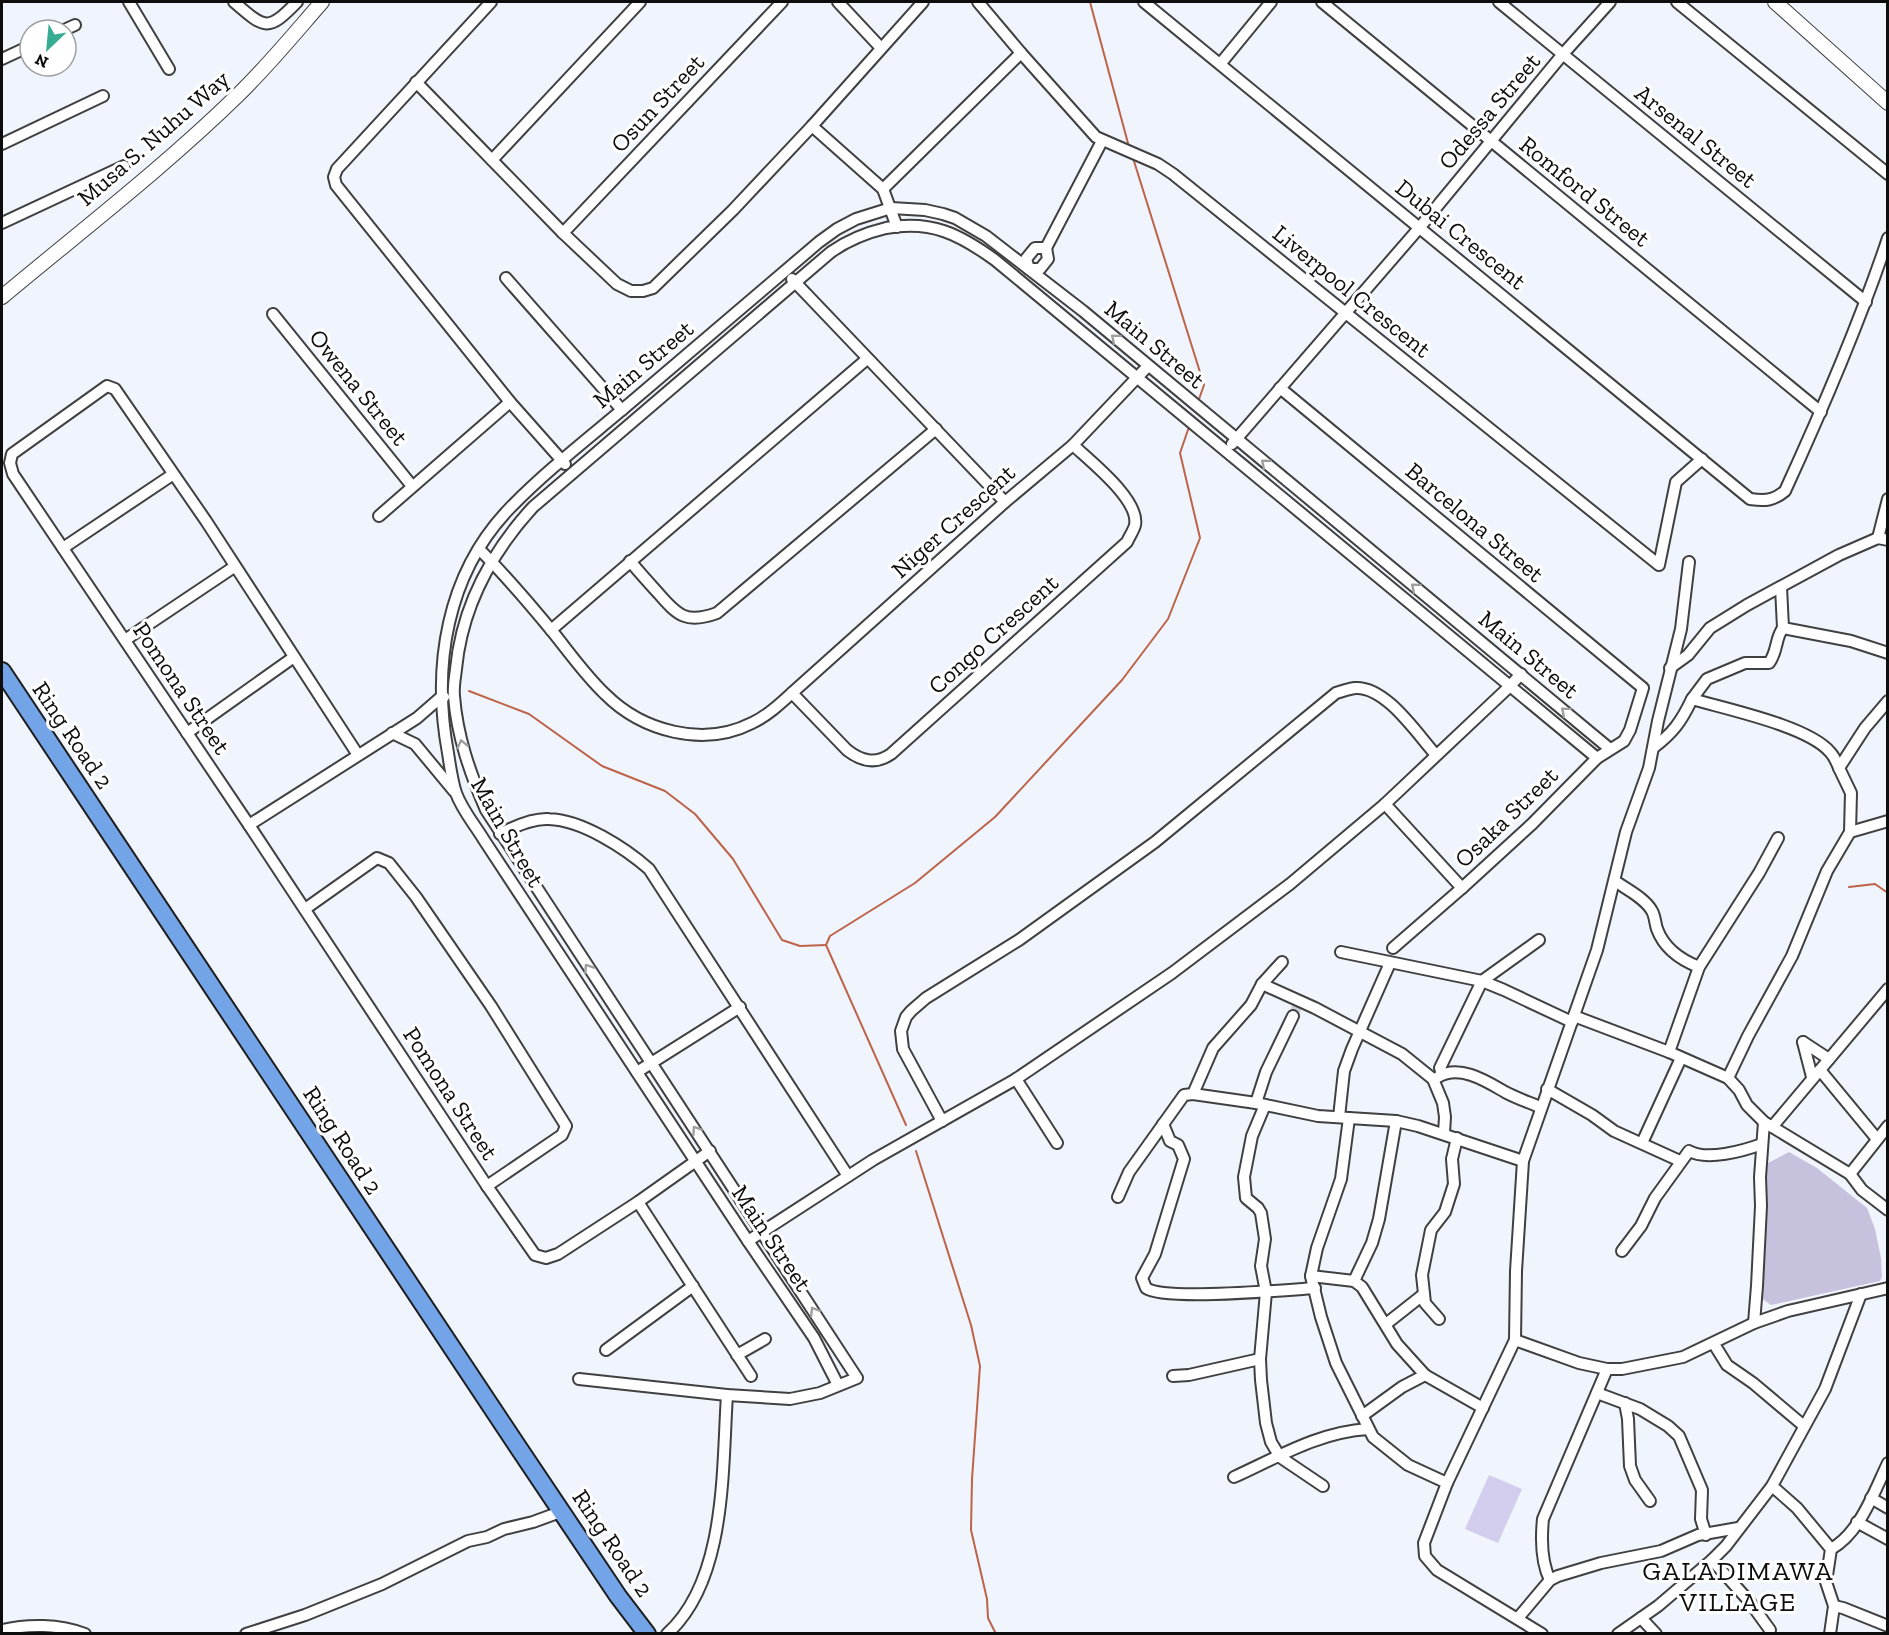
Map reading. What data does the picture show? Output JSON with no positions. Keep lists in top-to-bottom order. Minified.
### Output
{"streets":{"main road":["Ring Road 2"],"street":["Osun Street","Odessa Street","Arsenal Street","Musa S. Nuhu Way","Romford Street","Dubai Crescent","Liverpool Crescent","Main Street","Owena Street","Niger Crescent","Barcelona Street","Congo Crescent","Pomona Street","Osaka Street"]},"crossings":[["Odessa Street","Arsenal Street"],["Odessa Street","Romford Street"],["Odessa Street","Dubai Crescent"],["Odessa Street","Liverpool Crescent"],["Odessa Street","Main Street"],["Odessa Street","Barcelona Street"],["Romford Street","Dubai Crescent"],["Dubai Crescent","Liverpool Crescent"],["Main Street","Niger Crescent"],["Main Street","Pomona Street"],["Main Street","Osaka Street"],["Niger Crescent","Congo Crescent"],["Barcelona Street","Osaka Street"]],"districts":["GALADIMAWA VILLAGE"],"north":"bottom left"}
